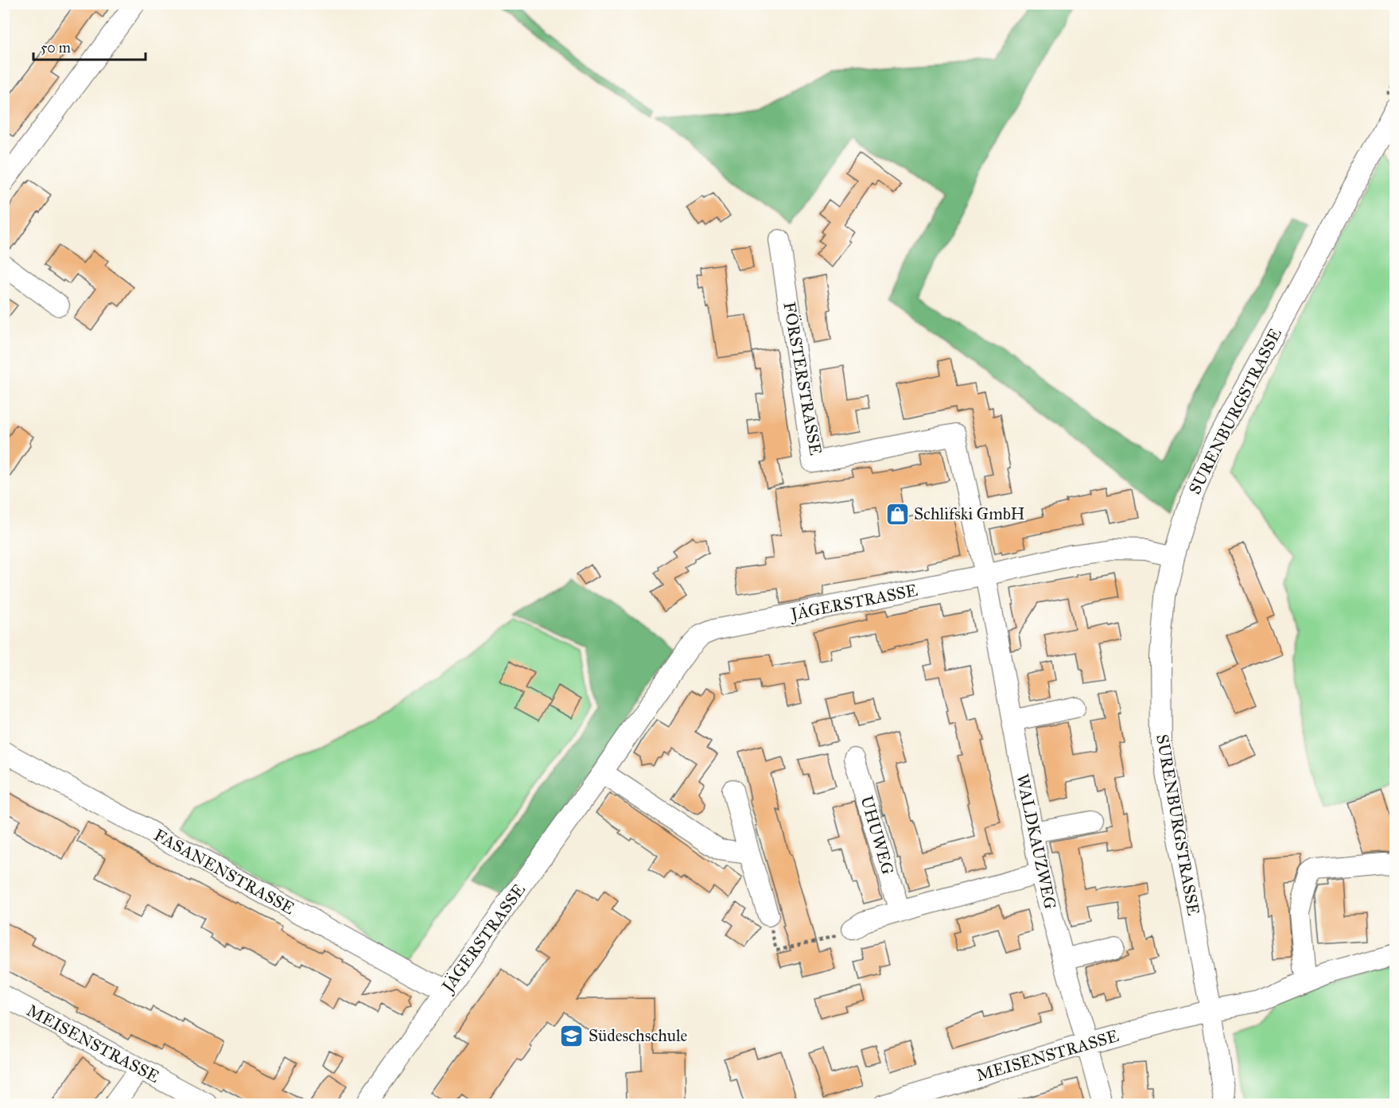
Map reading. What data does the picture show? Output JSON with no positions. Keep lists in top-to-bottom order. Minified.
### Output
{"streets":{"street":["FÖRSTERSTRASSE","SURENBURGSTRASSE","JÄGERSTRASSE","UHUWEG","WALDKAUZWEG","FASANENSTRASSE","MEISENSTRASSE"]},"crossings":[["FÖRSTERSTRASSE","JÄGERSTRASSE"],["FÖRSTERSTRASSE","WALDKAUZWEG"],["SURENBURGSTRASSE","JÄGERSTRASSE"],["SURENBURGSTRASSE","MEISENSTRASSE"],["JÄGERSTRASSE","WALDKAUZWEG"],["JÄGERSTRASSE","FASANENSTRASSE"],["WALDKAUZWEG","MEISENSTRASSE"]],"places":{"shop":["Schlifski GmbH"],"school or university":["Südeschschule"]},"scale_bar":"50 m"}
